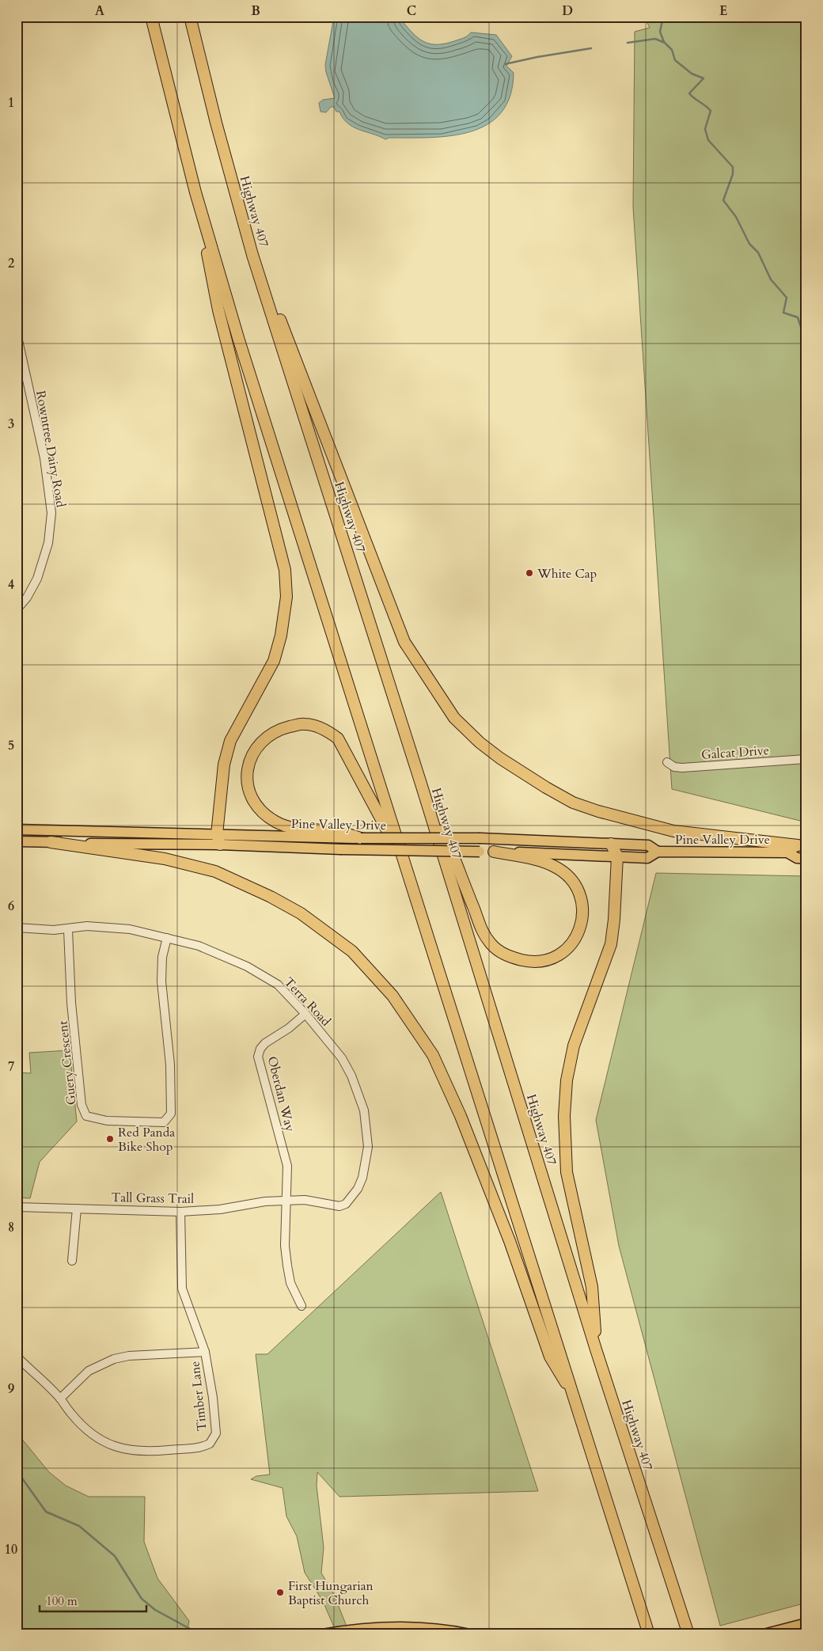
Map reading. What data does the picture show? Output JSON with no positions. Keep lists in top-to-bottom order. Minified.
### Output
{"streets":{"highway":["Highway 407"],"main road":["Pine Valley Drive"],"street":["Rowntree Dairy Road","Galcat Drive","Terra Road","Guery Crescent","Oberdan Way","Tall Grass Trail","Timber Lane"]},"crossings":[["Terra Road","Guery Crescent"],["Terra Road","Oberdan Way"],["Terra Road","Tall Grass Trail"],["Oberdan Way","Tall Grass Trail"],["Tall Grass Trail","Timber Lane"]],"places":["White Cap","Red Panda Bike Shop","First Hungarian Baptist Church"],"scale_bar":"100 m","grid":{"columns":["A","B","C","D","E"],"rows":["1","2","3","4","5","6","7","8","9","10"]}}
